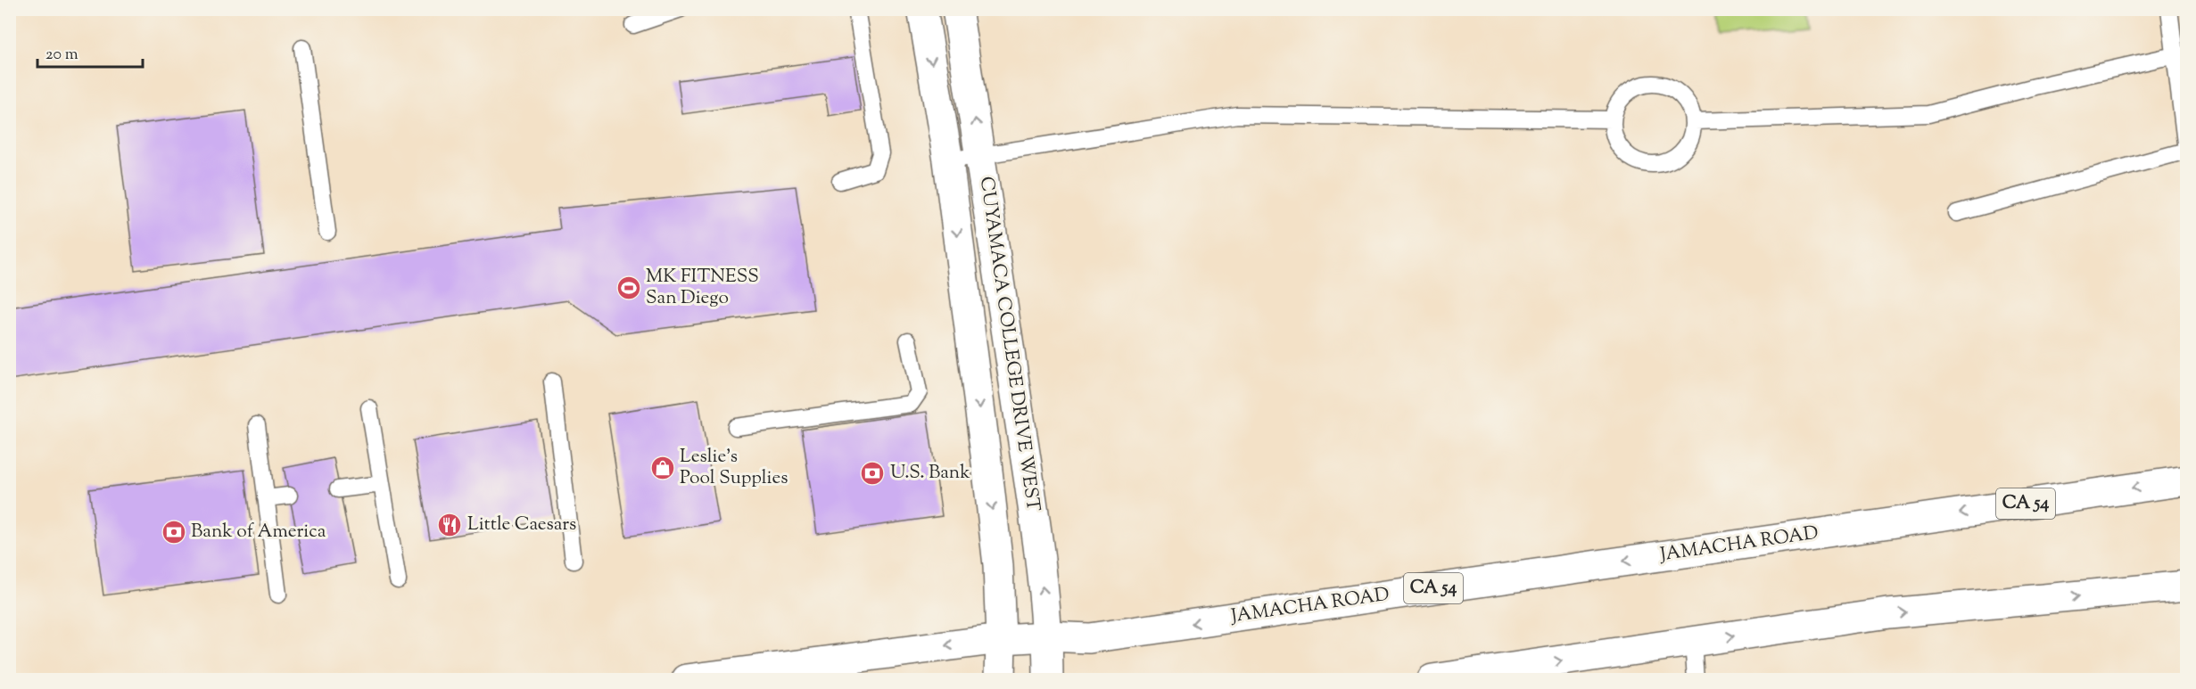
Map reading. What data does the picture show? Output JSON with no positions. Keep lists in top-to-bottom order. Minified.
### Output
{"streets":{"main road":["CUYAMACA COLLEGE DRIVE WEST","CA 54","JAMACHA ROAD"]},"crossings":[["CUYAMACA COLLEGE DRIVE WEST","JAMACHA ROAD"]],"places":{"sports":["MK FITNESS San Diego"],"shop":["Leslie's Pool Supplies"],"bank":["U.S. Bank","Bank of America"],"restaurant":["Little Caesars"]},"scale_bar":"20 m"}
